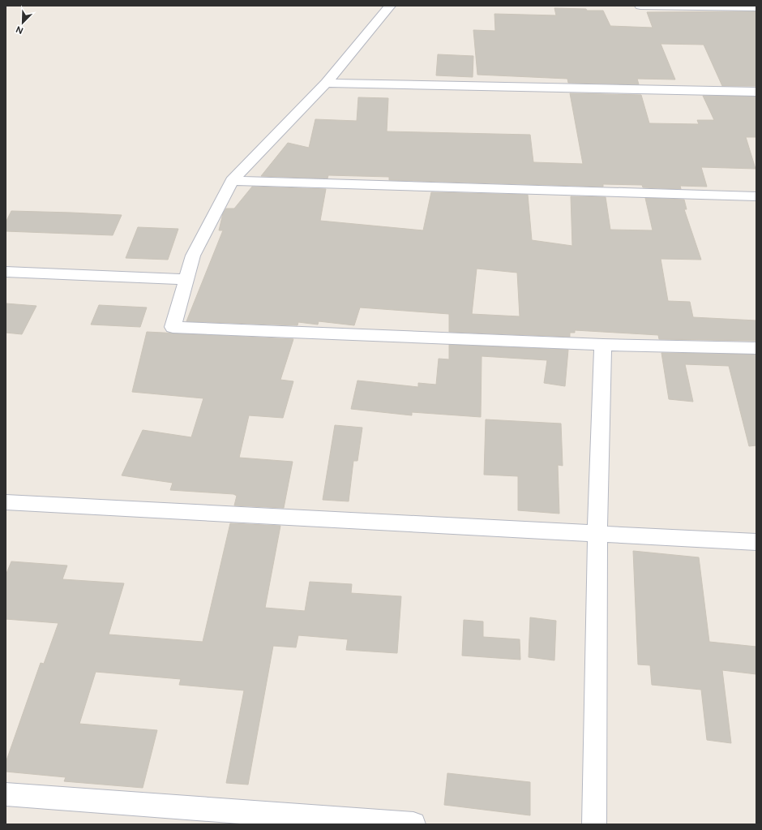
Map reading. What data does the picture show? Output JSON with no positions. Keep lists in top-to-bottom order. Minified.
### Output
{"north":"bottom left"}
